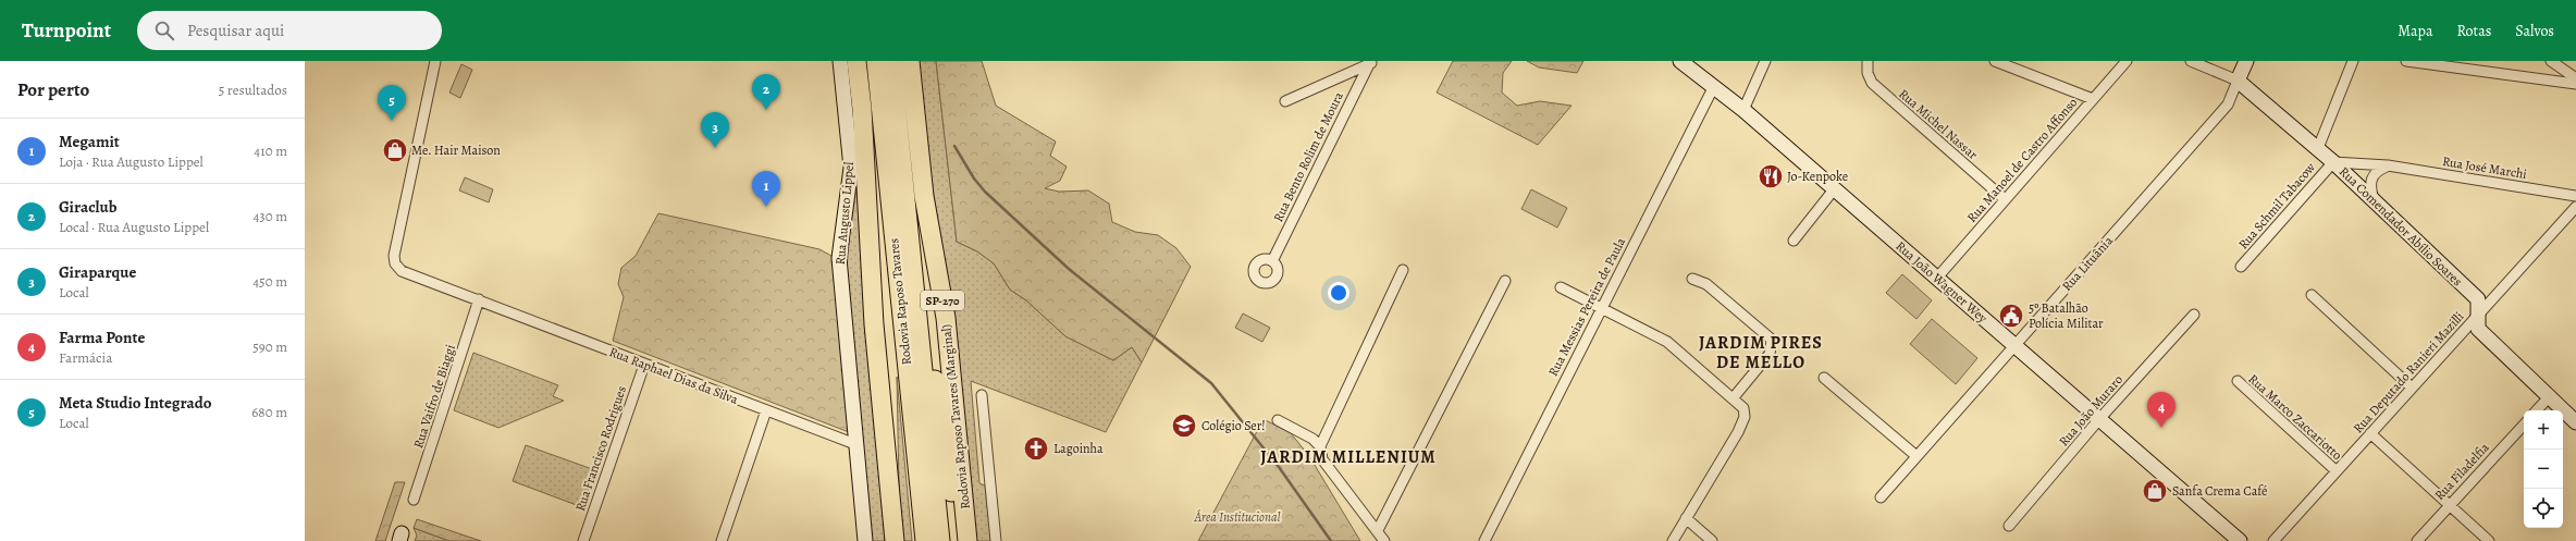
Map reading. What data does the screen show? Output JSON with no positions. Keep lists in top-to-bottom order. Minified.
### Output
{"streets":{"highway":["SP-270","Rodovia Raposo Tavares","Rodovia Raposo Tavares (Marginal)"],"main road":["Rua Augusto Lippel","Rua Comendador Abílio Soares","Rua Lituânia","Rua João Wagner Wey"],"street":["Rua Michel Nassar","Rua Bento Rolim de Moura","Rua Manoel de Castro Affonso","Rua José Marchi","Rua Schmil Tabacow","Rua Messias Pereira de Paula","Rua Deputado Ranieri Mazilli","Rua Raphael Dias da Silva","Rua Vaifro de Biaggi","Rua João Muraro","Rua Marco Zaccariotto","Rua Francisco Rodrigues","Rua Filadelfia"]},"crossings":[["Rua Michel Nassar","Rua Manoel de Castro Affonso"],["Rua Manoel de Castro Affonso","Rua João Wagner Wey"],["Rua José Marchi","Rua Schmil Tabacow"],["Rua José Marchi","Rua Comendador Abílio Soares"],["Rua Schmil Tabacow","Rua Comendador Abílio Soares"],["Rua Augusto Lippel","Rua Raphael Dias da Silva"],["Rua Comendador Abílio Soares","Rua Lituânia"],["Rua Comendador Abílio Soares","Rua Deputado Ranieri Mazilli"],["Rua Lituânia","Rua João Wagner Wey"],["Rua João Wagner Wey","Rua Messias Pereira de Paula"],["Rua João Wagner Wey","Rua João Muraro"],["Rua Deputado Ranieri Mazilli","Rua Marco Zaccariotto"],["Rua Raphael Dias da Silva","Rua Vaifro de Biaggi"],["Rua Raphael Dias da Silva","Rua Francisco Rodrigues"]],"districts":["JARDIM PIRES DE MELLO","JARDIM MILLENIUM"],"parks":["Área Institucional"],"places":{"shop":["Me. Hair Maison","Sanfa Crema Café"],"restaurant":["Jo-Kenpoke"],"public building":["5º Batalhão Polícia Militar"],"school or university":["Colégio Ser!"],"church":["Lagoinha"]},"page":{"header":"Turnpoint","search":"Pesquisar aqui","nav":["Mapa","Rotas","Salvos"],"heading":["Por perto","5 resultados"],"pins":["2","5","3","1","4"],"list":[{"mark":"1","name":"Megamit","note":"Loja · Rua Augusto Lippel","value":"410 m"},{"mark":"2","name":"Giraclub","note":"Local · Rua Augusto Lippel","value":"430 m"},{"mark":"3","name":"Giraparque","note":"Local","value":"450 m"},{"mark":"4","name":"Farma Ponte","note":"Farmácia","value":"590 m"},{"mark":"5","name":"Meta Studio Integrado","note":"Local","value":"680 m"}],"map_buttons":["+","−"]}}
